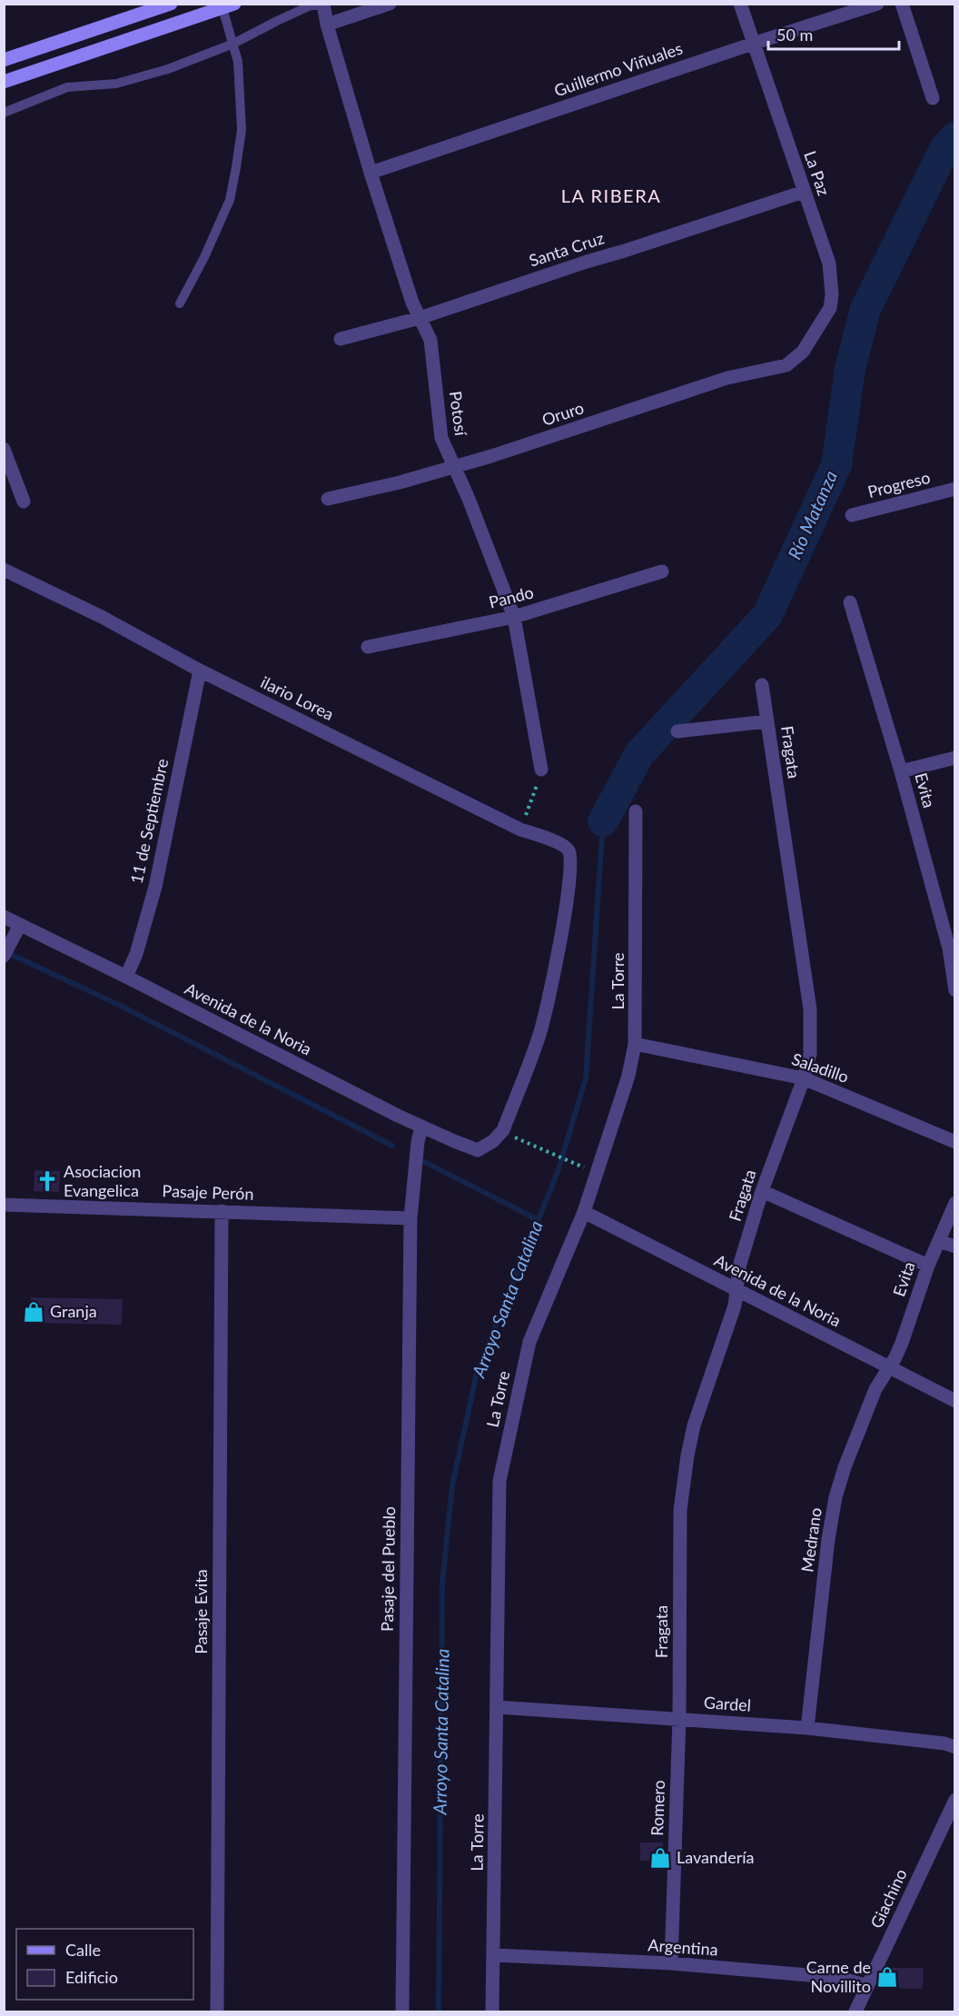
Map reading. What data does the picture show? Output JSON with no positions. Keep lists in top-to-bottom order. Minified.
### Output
{"streets":{"street":["Guillermo Viñuales","La Paz","Santa Cruz","Potosí","Oruro","Progreso","Pando","ilario Lorea","Fragata","Evita","11 de Septiembre","La Torre","Avenida de la Noria","Saladillo","Pasaje Perón","Medrano","Pasaje del Pueblo","Pasaje Evita","Gardel","Romero","Giachino","Argentina"]},"crossings":[["Guillermo Viñuales","La Paz"],["Guillermo Viñuales","Potosí"],["La Paz","Santa Cruz"],["La Paz","Oruro"],["Santa Cruz","Potosí"],["Potosí","Oruro"],["Potosí","Pando"],["ilario Lorea","11 de Septiembre"],["ilario Lorea","Avenida de la Noria"],["Fragata","Avenida de la Noria"],["Fragata","Saladillo"],["Fragata","Gardel"],["Fragata","Romero"],["Evita","Avenida de la Noria"],["Evita","Medrano"],["11 de Septiembre","Avenida de la Noria"],["La Torre","Avenida de la Noria"],["La Torre","Saladillo"],["La Torre","Gardel"],["La Torre","Argentina"],["Avenida de la Noria","Medrano"],["Avenida de la Noria","Pasaje del Pueblo"],["Pasaje Perón","Pasaje del Pueblo"],["Pasaje Perón","Pasaje Evita"],["Medrano","Gardel"],["Gardel","Romero"],["Romero","Argentina"],["Giachino","Argentina"]],"districts":["LA RIBERA"],"water":["Río Matanza","Arroyo Santa Catalina"],"places":{"church":["Asociacion Evangelica"],"shop":["Granja","Lavandería","Carne de Novillito"]},"legend":["Calle","Edificio"],"scale_bar":"50 m"}
